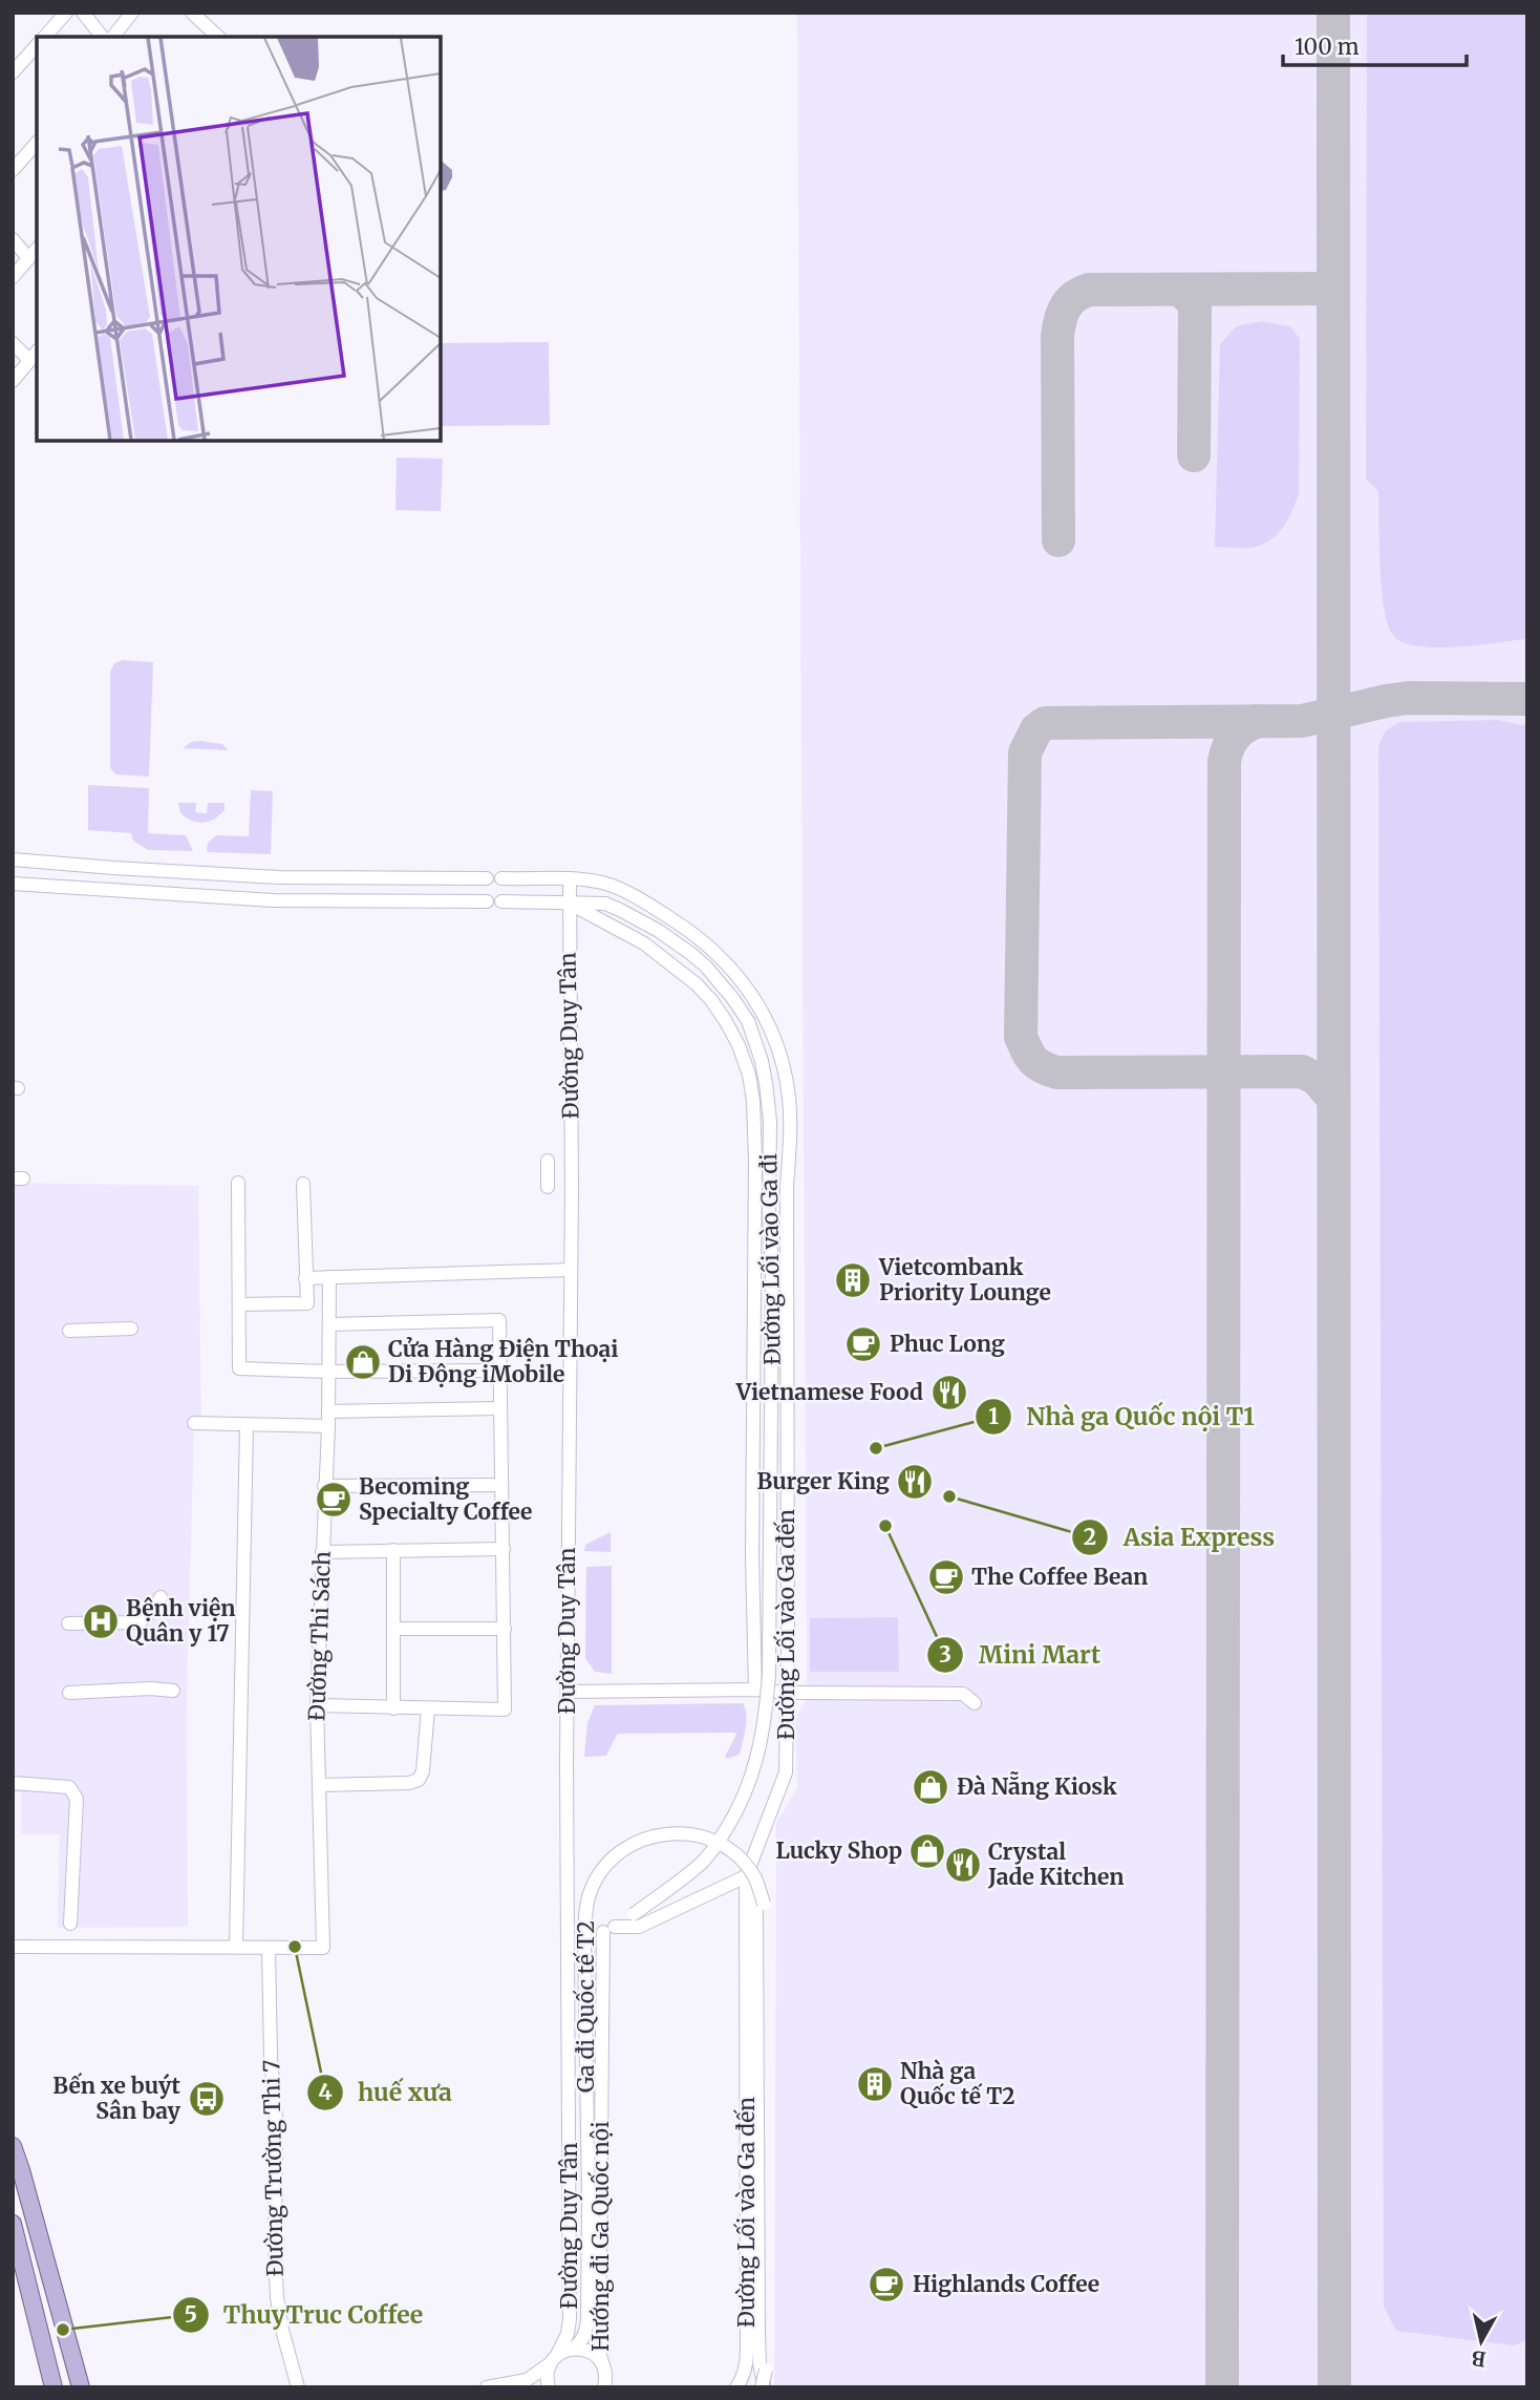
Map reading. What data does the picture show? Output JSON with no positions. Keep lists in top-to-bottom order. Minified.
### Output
{"streets":{"street":["Đường Duy Tân","Đường Lối vào Ga đi","Đường Lối vào Ga đến","Đường Thi Sách","Ga đi Quốc tế T2","Đường Trường Thi 7","Hướng đi Ga Quốc nội"]},"crossings":[["Đường Duy Tân","Đường Lối vào Ga đi"],["Đường Duy Tân","Đường Lối vào Ga đến"],["Đường Lối vào Ga đi","Hướng đi Ga Quốc nội"],["Đường Thi Sách","Đường Trường Thi 7"]],"places":{"building":["Vietcombank Priority Lounge","Nhà ga Quốc tế T2"],"cafe":["Phuc Long","Becoming Specialty Coffee","The Coffee Bean","Highlands Coffee"],"shop":["Cửa Hàng Điện Thoại Di Động iMobile","Đà Nẵng Kiosk","Lucky Shop"],"restaurant":["Vietnamese Food","Burger King","Crystal Jade Kitchen"],"other":["Nhà ga Quốc nội T1","Asia Express","Mini Mart","huế xưa","ThuyTruc Coffee"],"hospital":["Bệnh viện Quân y 17"],"bus stop":["Bến xe buýt Sân bay"]},"scale_bar":"100 m","north":"bottom"}
